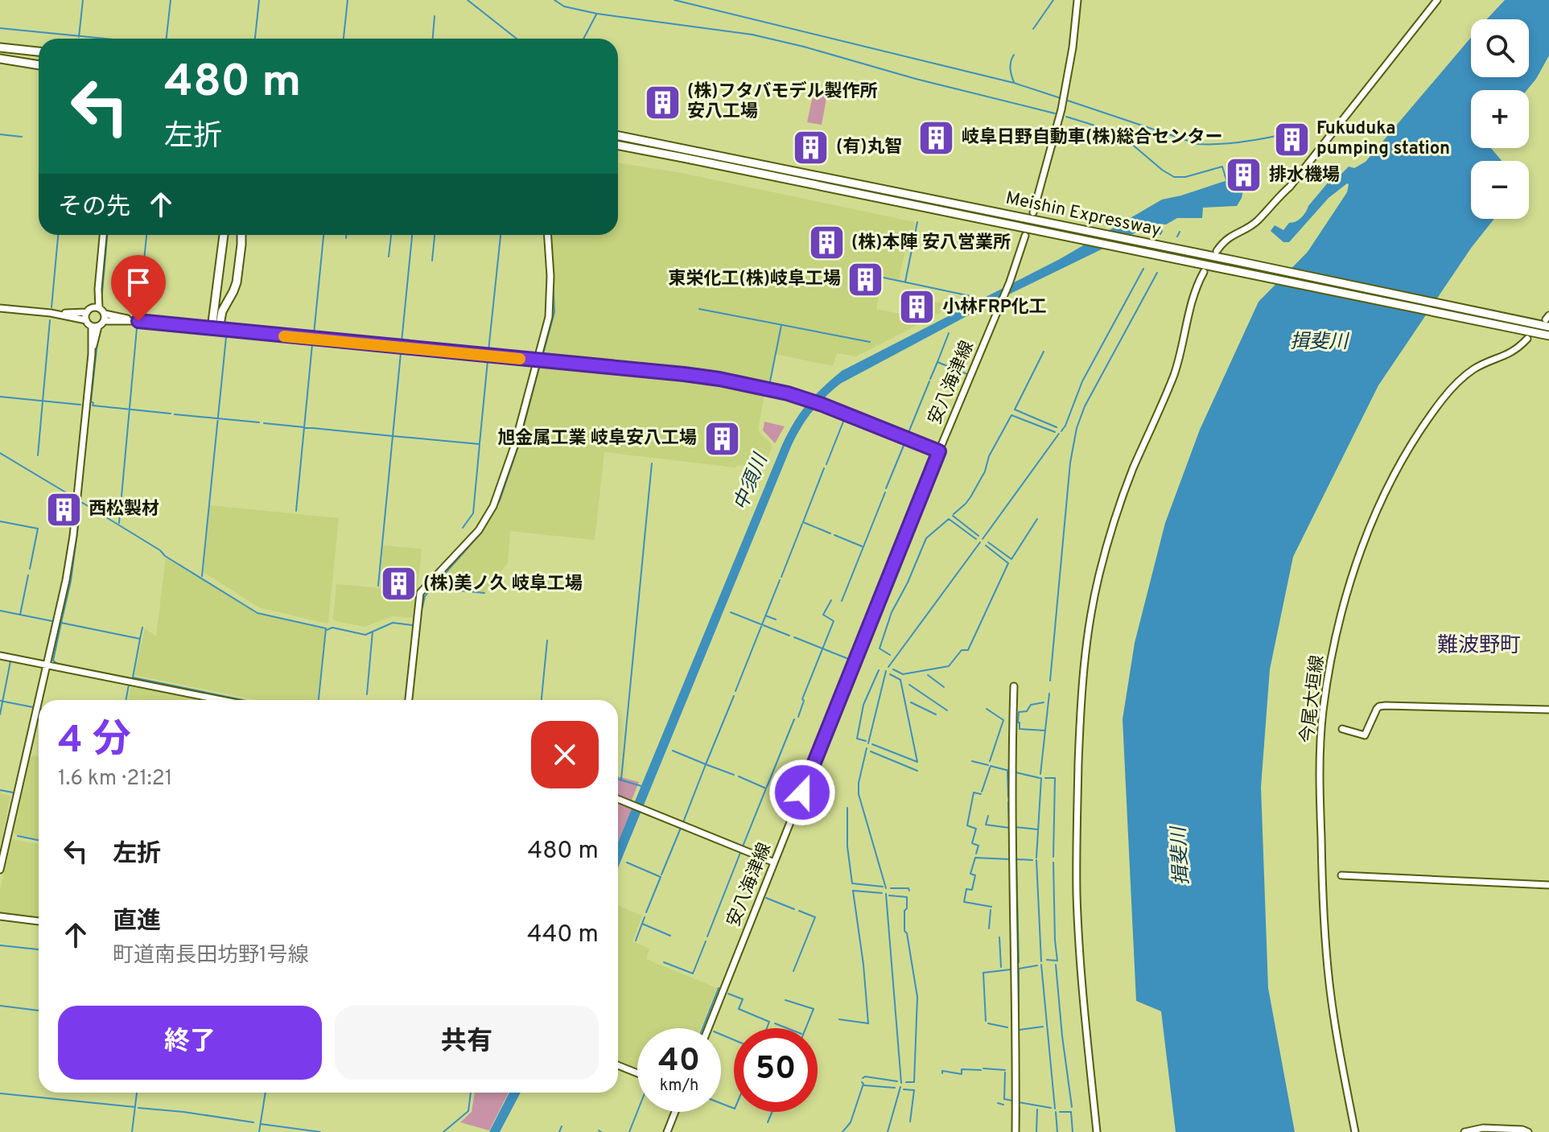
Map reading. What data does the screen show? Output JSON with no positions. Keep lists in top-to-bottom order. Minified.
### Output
{"streets":{"highway":["Meishin Expressway"],"street":["安八海津線","今尾大垣線"]},"districts":["難波野町"],"water":["揖斐川","中須川"],"places":{"building":["(株)フタバモデル製作所 安八工場","岐阜日野自動車(株)総合センター","Fukuduka pumping station","(有)丸智","排水機場","(株)本陣 安八営業所","東栄化工(株)岐阜工場","小林FRP化工","旭金属工業 岐阜安八工場","西松製材","(株)美ノ久 岐阜工場"]},"page":{"map_buttons":["+","−"],"turn":["480 m","左折"],"then":"その先","heading":["4 分","1.6 km · 21:21"],"list":[{"name":"左折","value":"480 m"},{"name":"直進","note":"町道南長田坊野1号線","value":"440 m"}],"buttons":["終了","共有"],"speed":"40 km/h","limit":"50"}}
